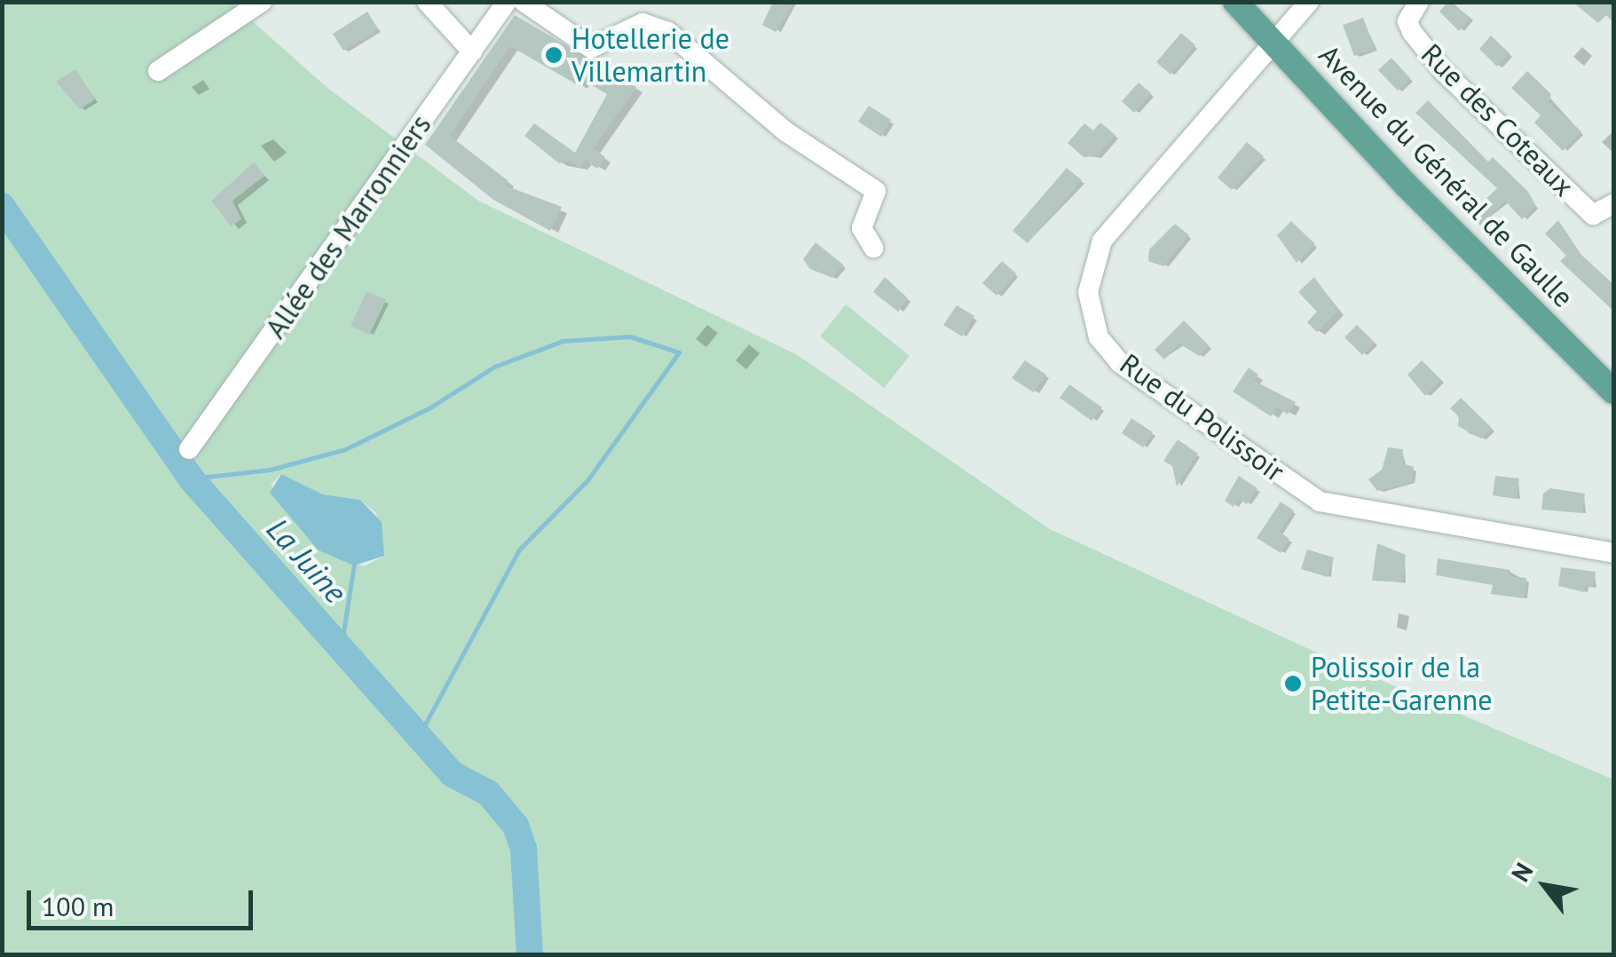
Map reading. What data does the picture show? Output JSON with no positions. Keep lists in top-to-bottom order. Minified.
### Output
{"streets":{"main road":["Avenue du Général de Gaulle"],"street":["Rue des Coteaux","Allée des Marronniers","Rue du Polissoir"]},"crossings":[["Avenue du Général de Gaulle","Rue du Polissoir"]],"water":["La Juine"],"places":["Hotellerie de Villemartin","Polissoir de la Petite-Garenne"],"scale_bar":"100 m","north":"top left"}
